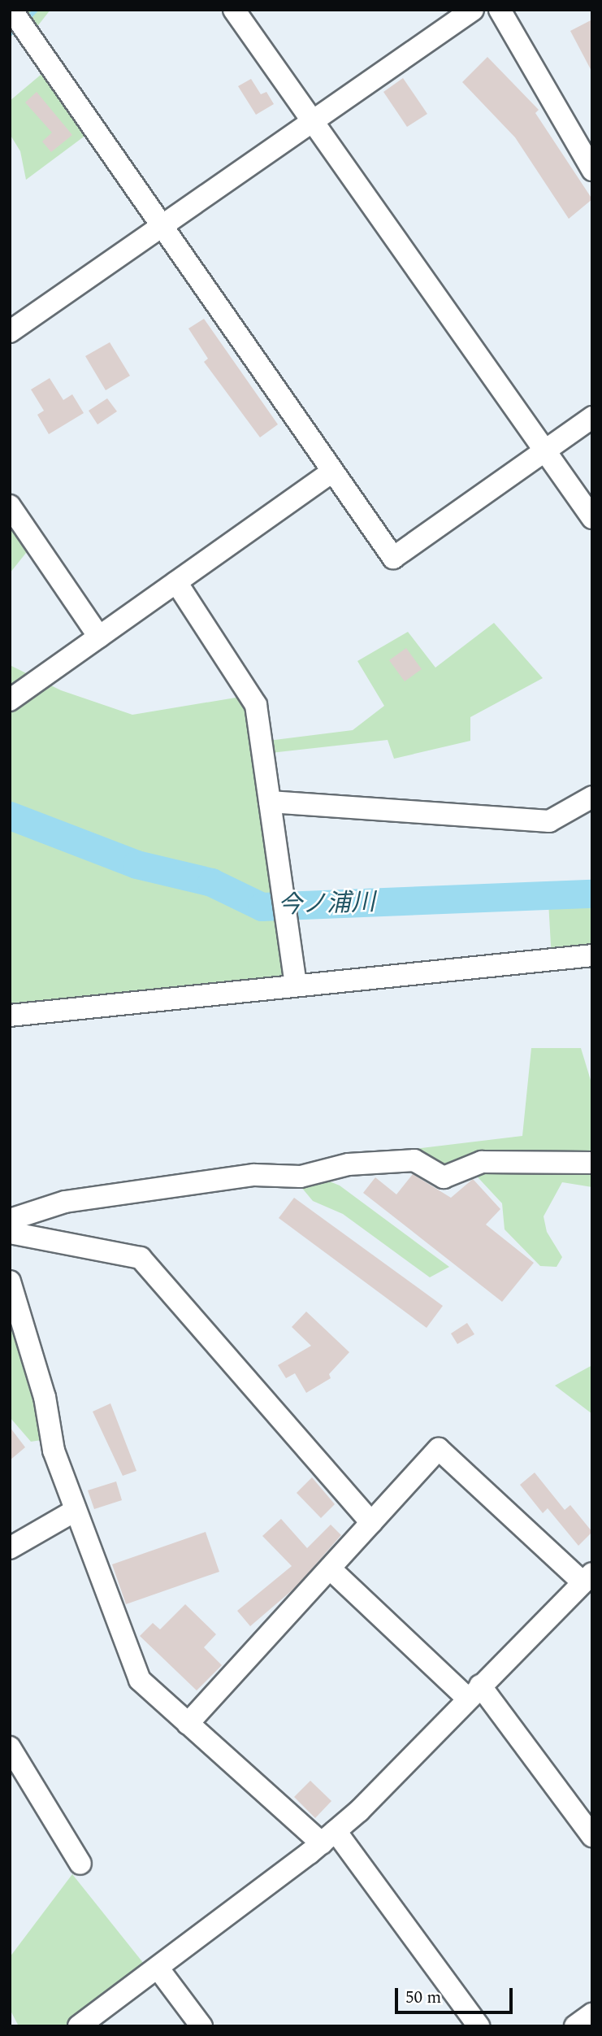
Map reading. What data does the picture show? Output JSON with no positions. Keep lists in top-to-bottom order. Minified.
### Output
{"water":["今ノ浦川"],"scale_bar":"50 m"}
